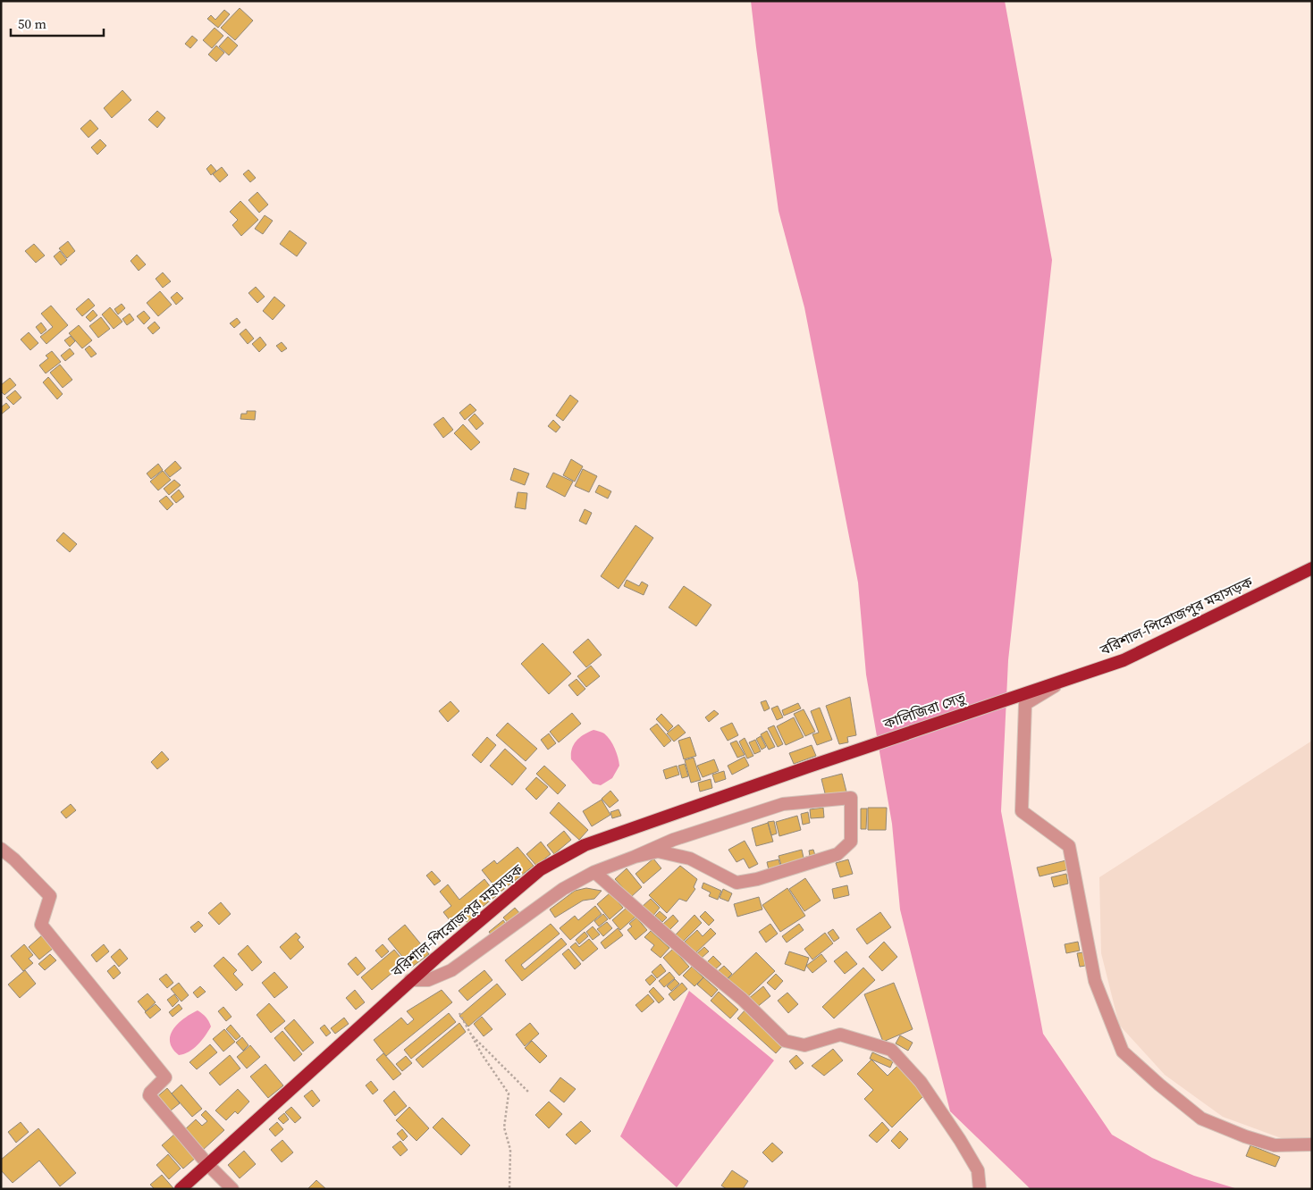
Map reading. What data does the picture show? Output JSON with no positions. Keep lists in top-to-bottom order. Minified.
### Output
{"streets":{"highway":["বরিশাল-পিরোজপুর মহাসড়ক","কালিজিরা সেতু"]},"crossings":[["বরিশাল-পিরোজপুর মহাসড়ক","কালিজিরা সেতু"]],"scale_bar":"50 m"}
